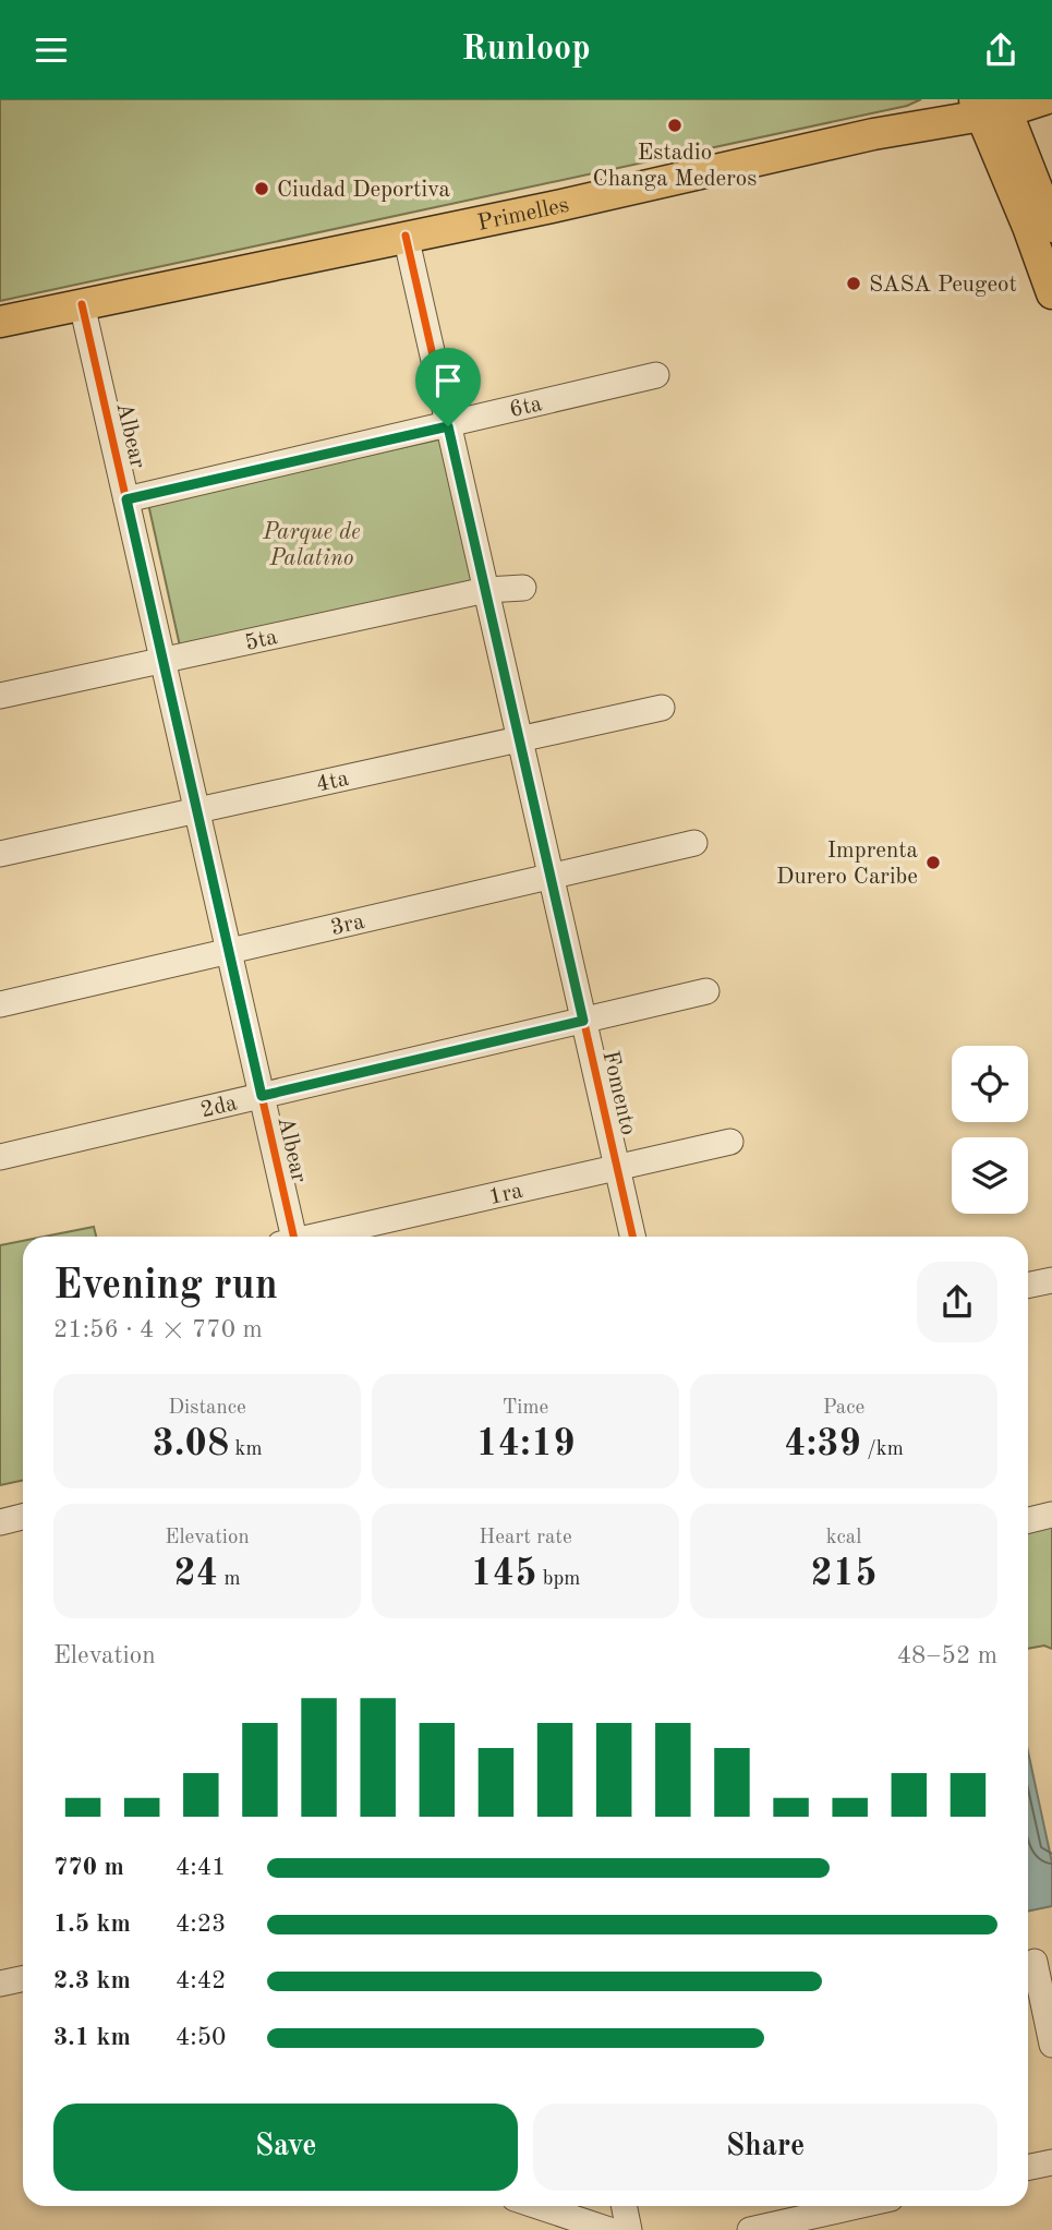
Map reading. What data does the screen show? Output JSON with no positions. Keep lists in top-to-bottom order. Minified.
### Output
{"streets":{"main road":["Primelles"],"street":["6ta","Albear","5ta","4ta","3ra","Fomento","2da","1ra"]},"crossings":[["Primelles","Albear"],["Primelles","Fomento"],["6ta","Albear"],["6ta","Fomento"],["Albear","5ta"],["Albear","4ta"],["Albear","3ra"],["Albear","2da"],["5ta","Fomento"],["4ta","Fomento"],["3ra","Fomento"],["Fomento","2da"],["Fomento","1ra"]],"parks":["Parque de Palatino"],"places":["Estadio Changa Mederos","Ciudad Deportiva","SASA Peugeot","Imprenta Durero Caribe"],"page":{"header":"Runloop","heading":["Evening run","21:56 · 4 × 770 m"],"stats":[["Distance","3.08 km"],["Time","14:19"],["Pace","4:39 /km"],["Elevation","24 m"],["Heart rate","145 bpm"],["kcal","215"]],"chart":["Elevation","48–52 m"],"list":[{"name":"770 m","note":"4:41"},{"name":"1.5 km","note":"4:23"},{"name":"2.3 km","note":"4:42"},{"name":"3.1 km","note":"4:50"}],"buttons":["Save","Share"]}}
